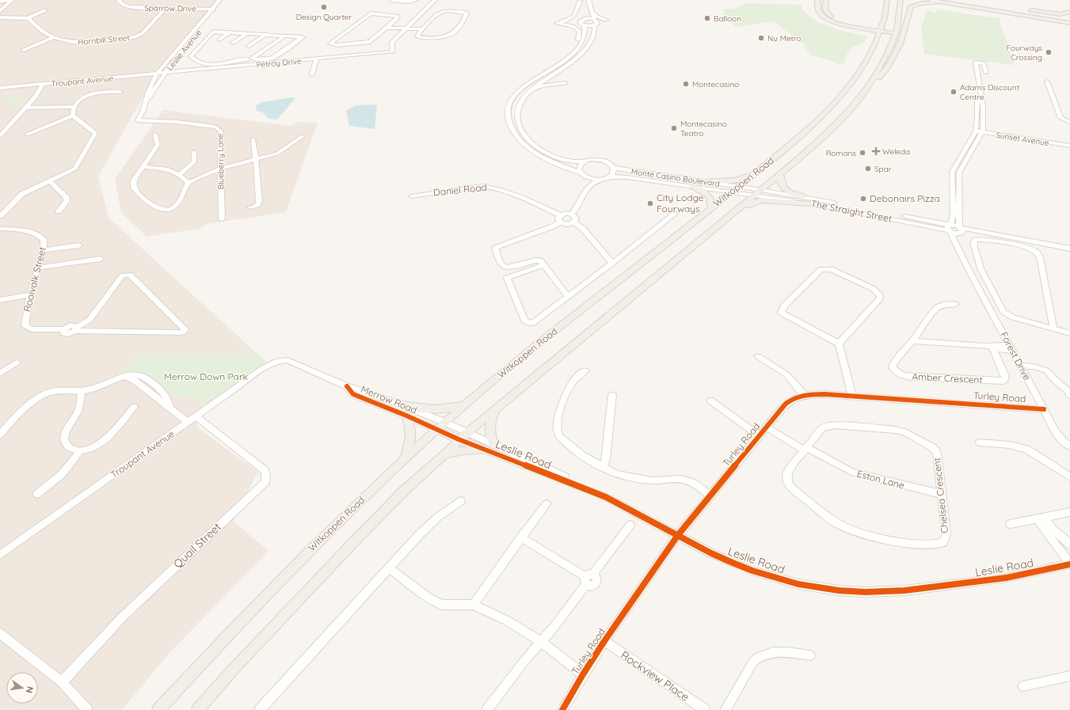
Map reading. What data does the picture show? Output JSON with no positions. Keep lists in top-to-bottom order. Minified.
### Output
{"streets":{"main road":["Witkoppen Road"],"street":["Sparrow Drive","Hornbill Street","Leslie Avenue","Petroy Drive","Troupant Avenue","Sunset Avenue","Blueberry Lane","Monte Casino Boulevard","Daniel Road","The Straight Street","Rooivalk Street","Forest Drive","Amber Crescent","Turley Road","Merrow Road","Leslie Road","Eston Lane","Chelsea Crescent","Quail Street","Rockview Place"]},"crossings":[["Sparrow Drive","Hornbill Street"],["Sparrow Drive","Leslie Avenue"],["Leslie Avenue","Petroy Drive"],["Leslie Avenue","Troupant Avenue"],["Leslie Avenue","Blueberry Lane"],["Petroy Drive","Troupant Avenue"],["Troupant Avenue","Merrow Road"],["Troupant Avenue","Quail Street"],["Sunset Avenue","Forest Drive"],["Monte Casino Boulevard","Witkoppen Road"],["Monte Casino Boulevard","The Straight Street"],["Witkoppen Road","The Straight Street"],["Witkoppen Road","Merrow Road"],["Witkoppen Road","Leslie Road"],["The Straight Street","Forest Drive"],["Forest Drive","Turley Road"],["Turley Road","Leslie Road"],["Turley Road","Eston Lane"],["Turley Road","Rockview Place"],["Merrow Road","Leslie Road"],["Eston Lane","Chelsea Crescent"]],"parks":["Merrow Down Park"],"places":{"other":["Design Quarter","Balloon","Nu Metro","Fourways Crossing","Montecasino","Adams Discount Centre","Montecasino Teatro","Romans","Spar","Debonairs Pizza","City Lodge Fourways"],"health":["Weleda"]},"north":"right"}
